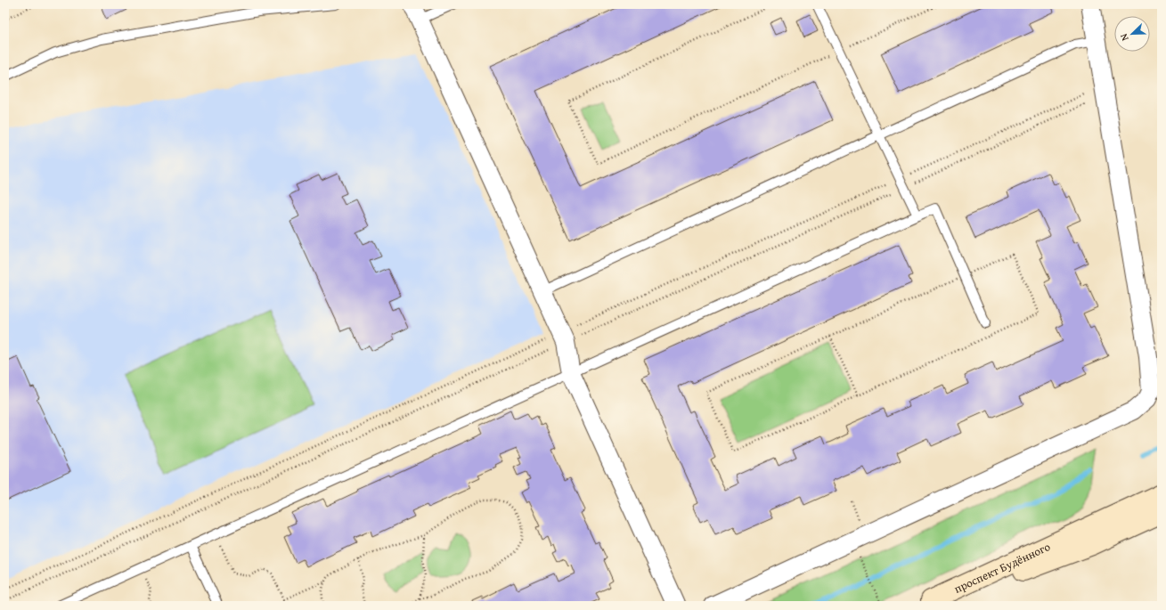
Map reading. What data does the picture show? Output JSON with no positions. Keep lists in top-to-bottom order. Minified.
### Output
{"streets":{"main road":["проспект Будённого"]},"north":"bottom left"}
